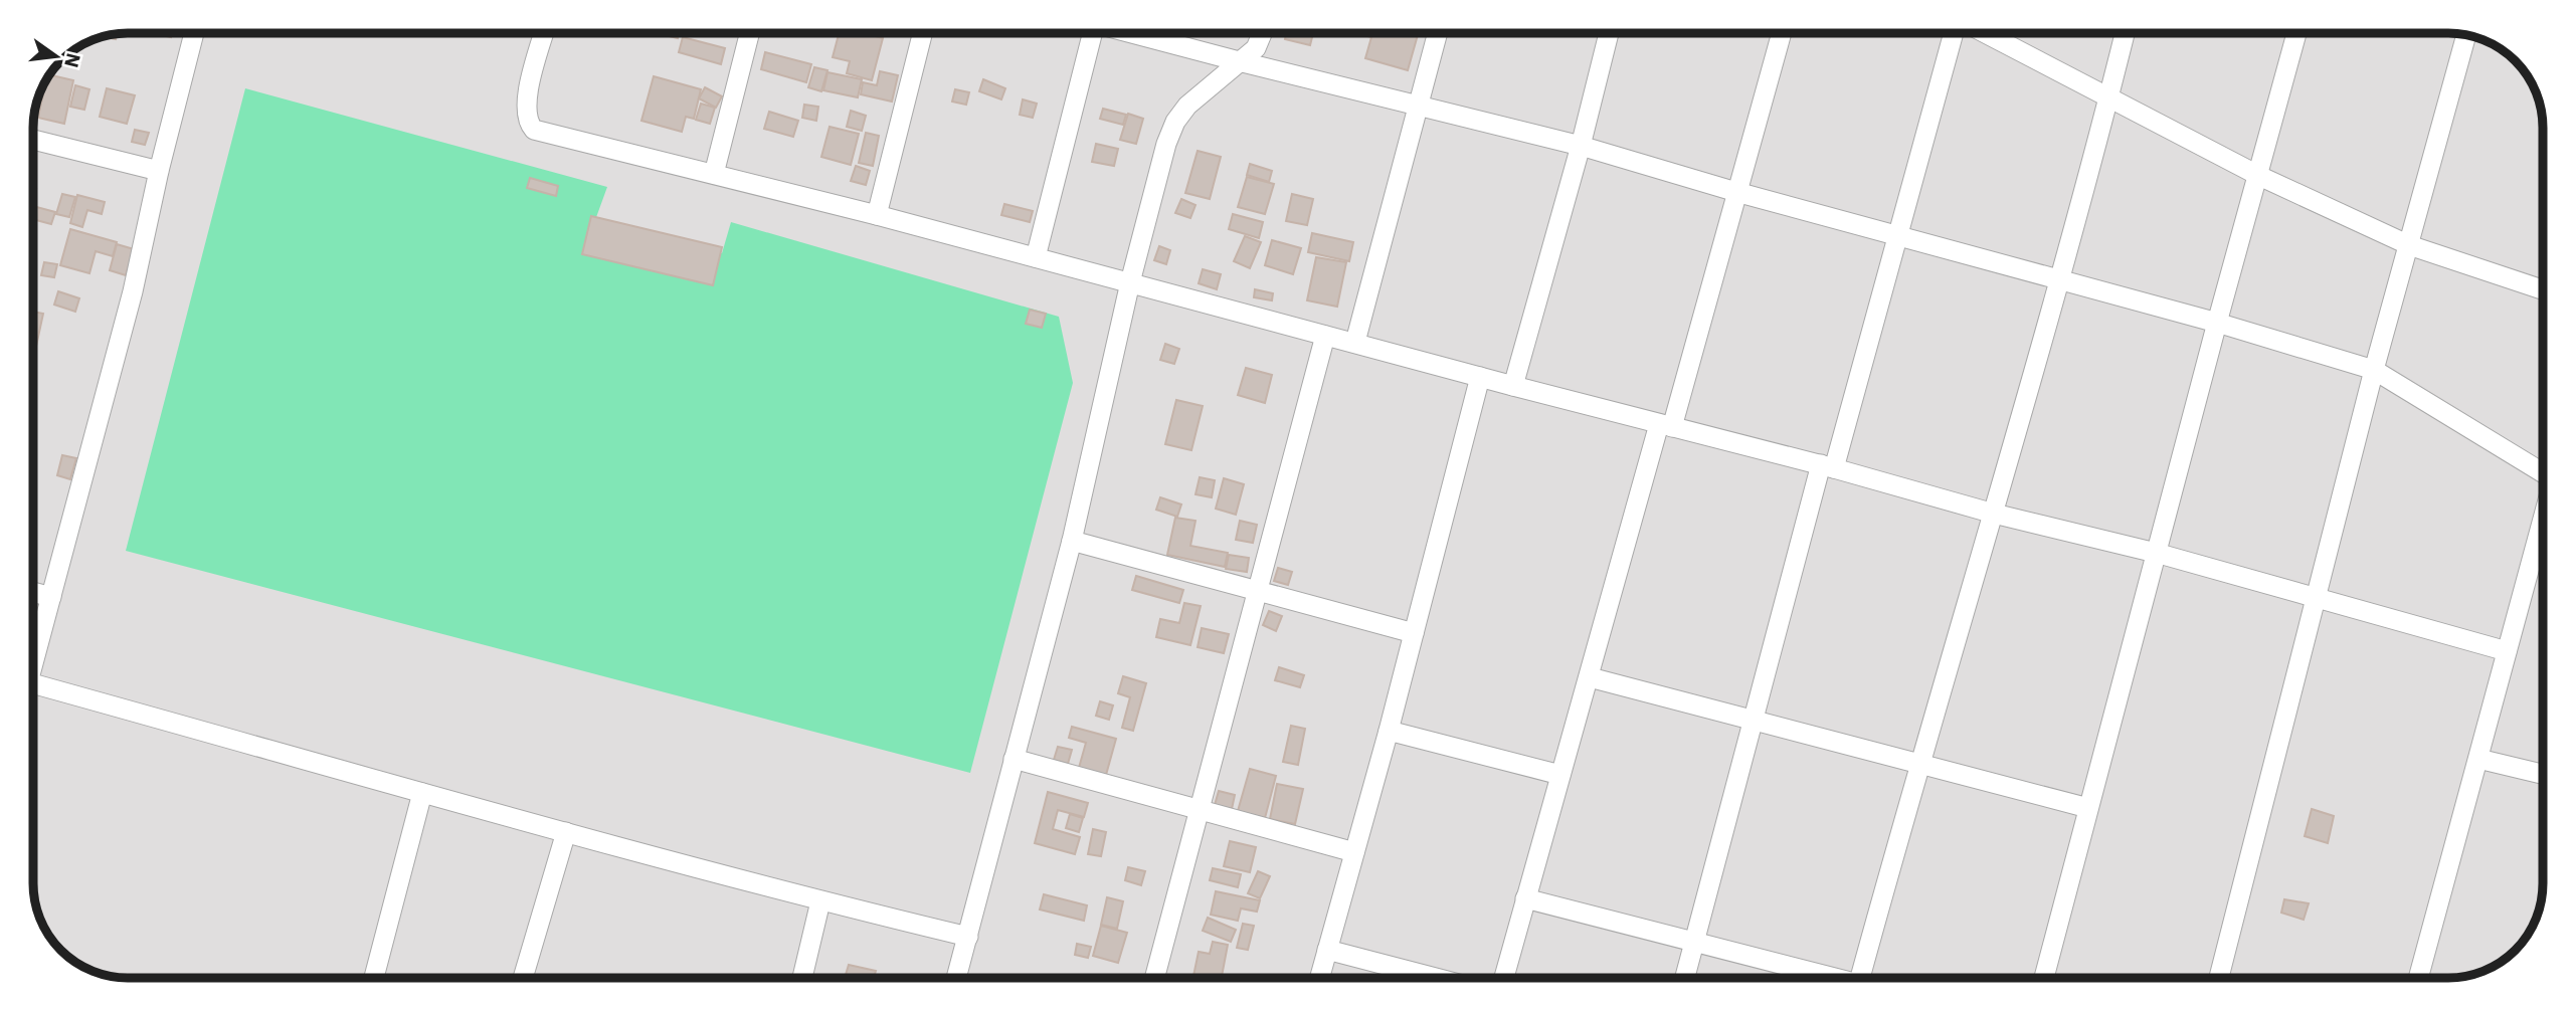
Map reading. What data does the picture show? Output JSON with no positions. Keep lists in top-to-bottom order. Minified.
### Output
{"north":"right"}
